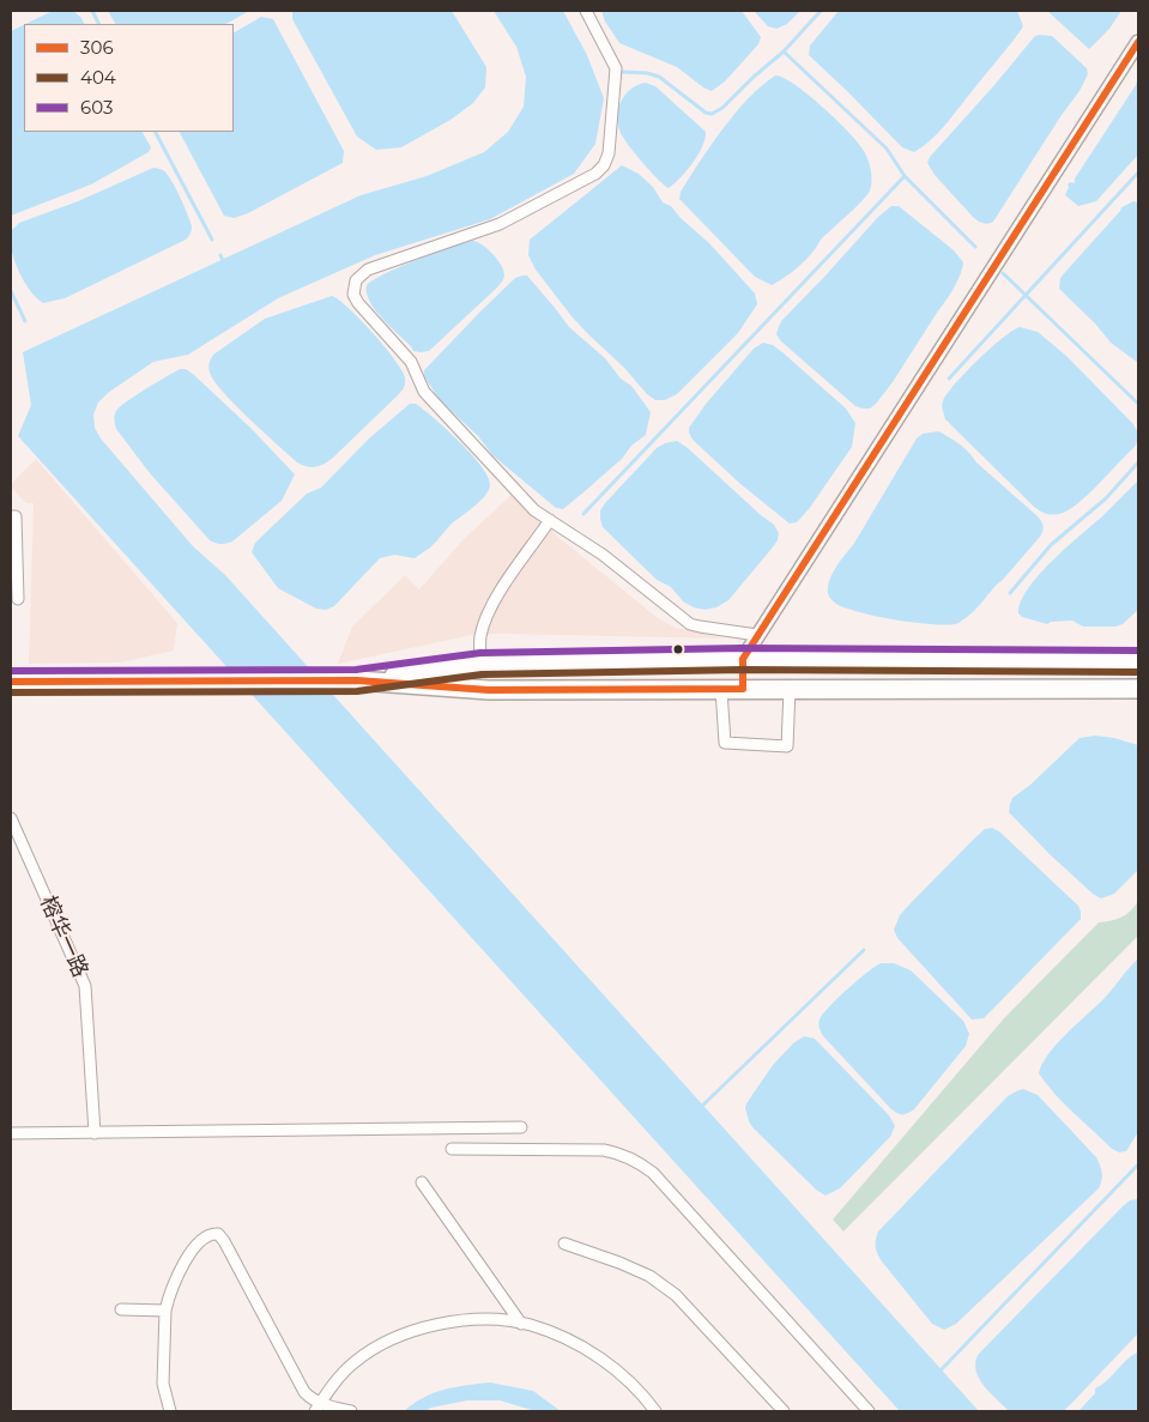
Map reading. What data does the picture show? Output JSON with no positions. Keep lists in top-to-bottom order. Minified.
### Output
{"streets":{"street":["榕华一路"]},"lines":["transit line 306","transit line 603","transit line 404"],"legend":["306","404","603"]}
